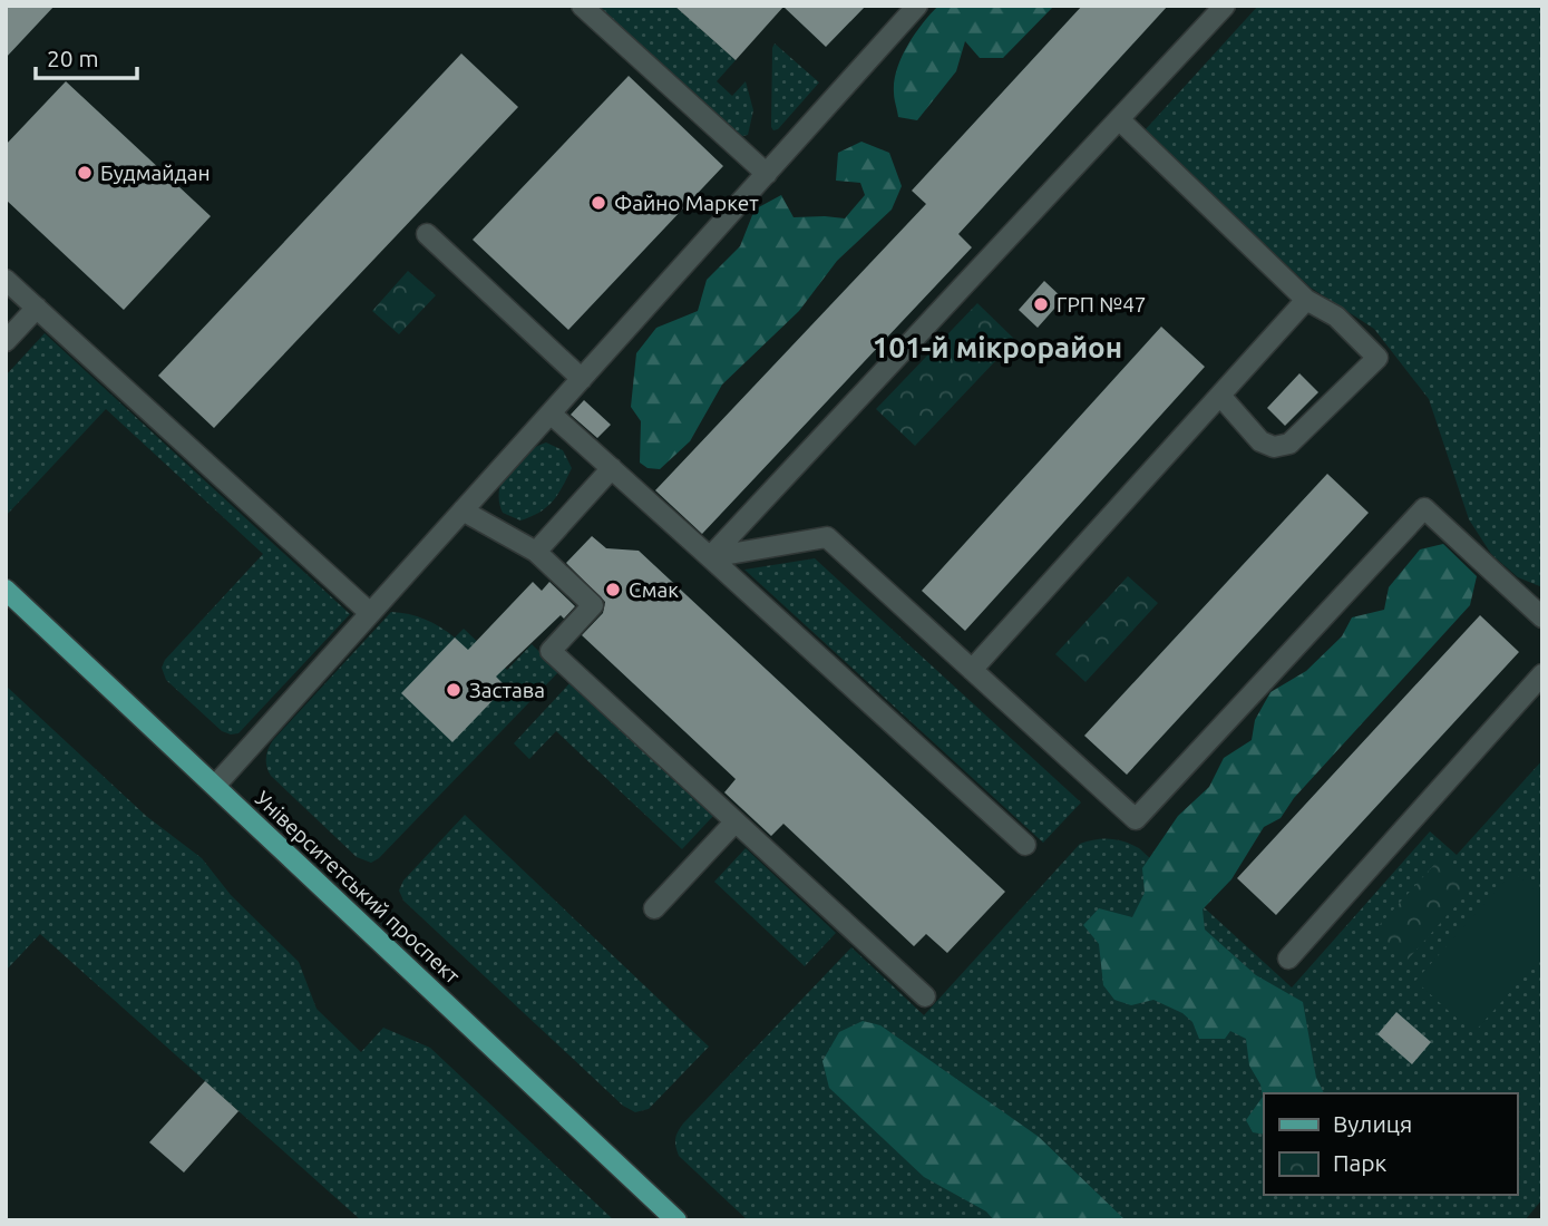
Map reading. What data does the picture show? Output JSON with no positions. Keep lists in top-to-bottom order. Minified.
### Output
{"streets":{"main road":["Університетський проспект"]},"districts":["101-й мікрорайон"],"places":["Будмайдан","Файно Маркет","ГРП №47","Смак","Застава"],"legend":["Вулиця","Парк"],"scale_bar":"20 m"}
